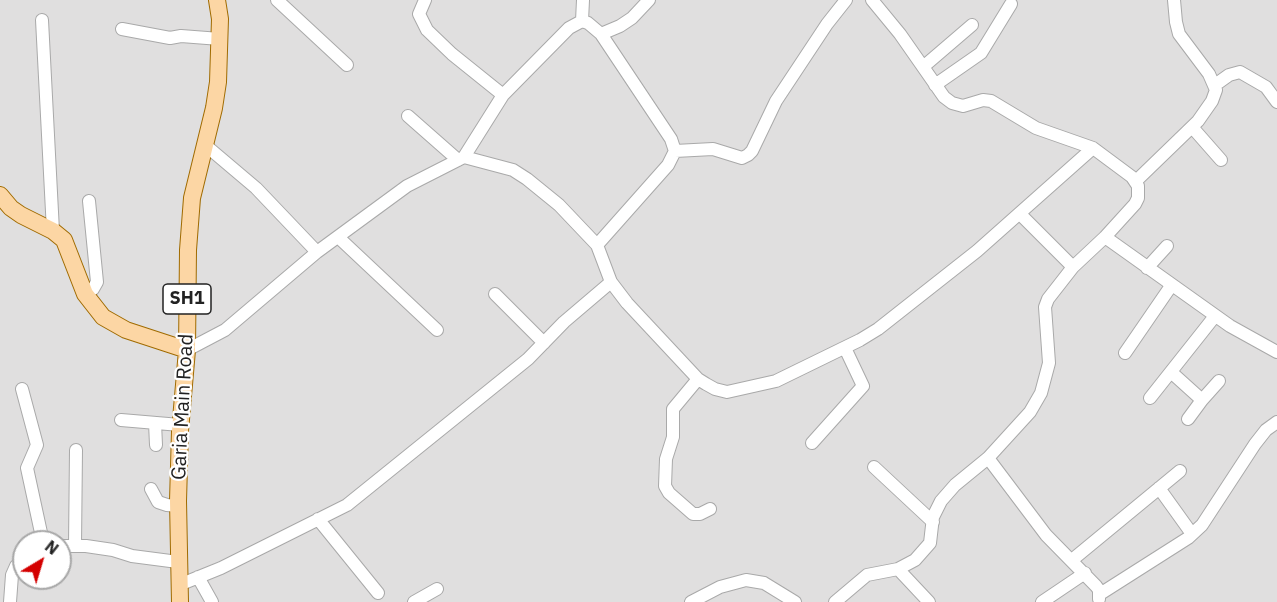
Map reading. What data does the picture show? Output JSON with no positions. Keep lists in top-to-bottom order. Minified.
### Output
{"streets":{"main road":["SH1","Garia Main Road"]},"north":"top right"}
